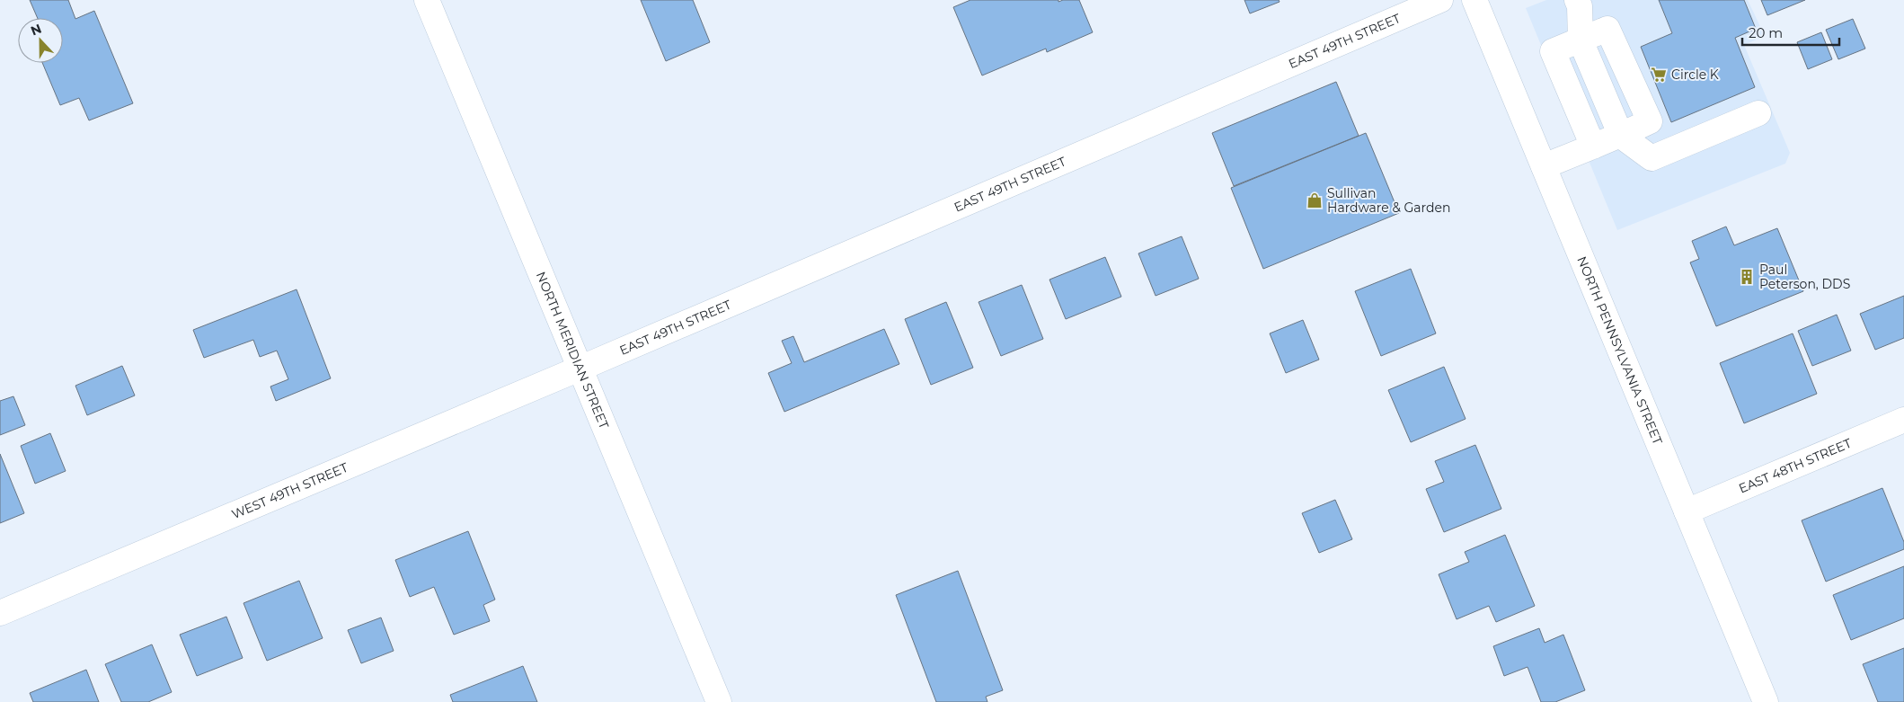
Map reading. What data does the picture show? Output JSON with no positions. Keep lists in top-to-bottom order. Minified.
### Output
{"streets":{"street":["EAST 49TH STREET","NORTH MERIDIAN STREET","NORTH PENNSYLVANIA STREET","EAST 48TH STREET","WEST 49TH STREET"]},"crossings":[["EAST 49TH STREET","NORTH MERIDIAN STREET"],["EAST 49TH STREET","WEST 49TH STREET"],["NORTH MERIDIAN STREET","WEST 49TH STREET"],["NORTH PENNSYLVANIA STREET","EAST 48TH STREET"]],"places":{"supermarket":["Circle K"],"shop":["Sullivan Hardware & Garden"],"building":["Paul Peterson, DDS"]},"scale_bar":"20 m","north":"top"}
